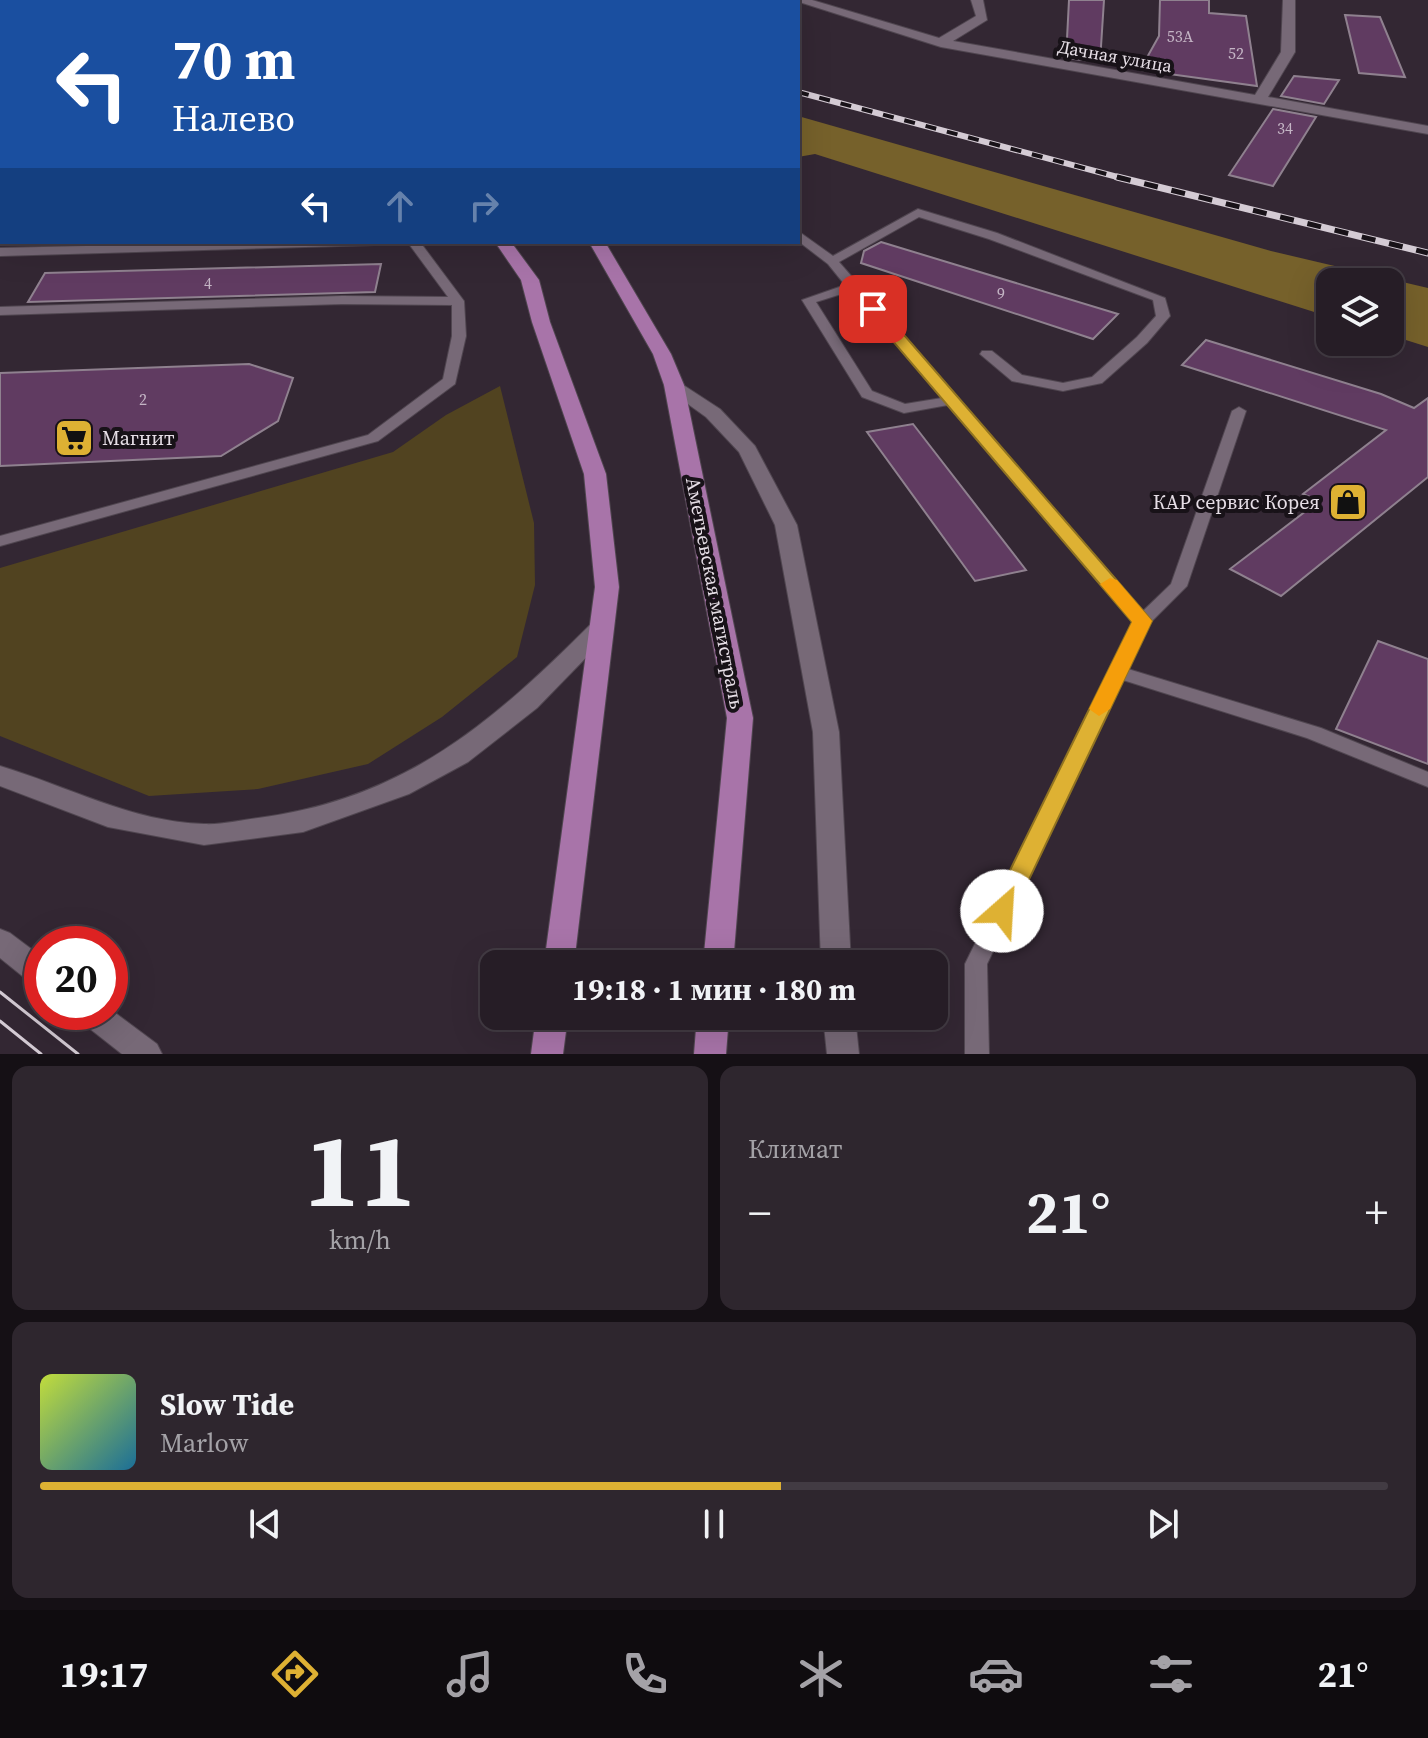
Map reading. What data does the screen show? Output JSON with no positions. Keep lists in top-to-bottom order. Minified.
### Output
{"streets":{"main road":["Аметьевская магистраль"],"street":["Дачная улица"]},"places":{"supermarket":["Магнит"],"shop":["КАР сервис Корея"]},"house_numbers":["53А","52","34","4","9","2"],"page":{"turn":["70 m","Налево"],"limit":"20","trip":"19:18 · 1 мин · 180 m","tile":[["11","km/h"],"Климат"],"heat":["−","21°","+"],"song":["Slow Tide","Marlow"],"tabs":["19:17","21°"]}}
